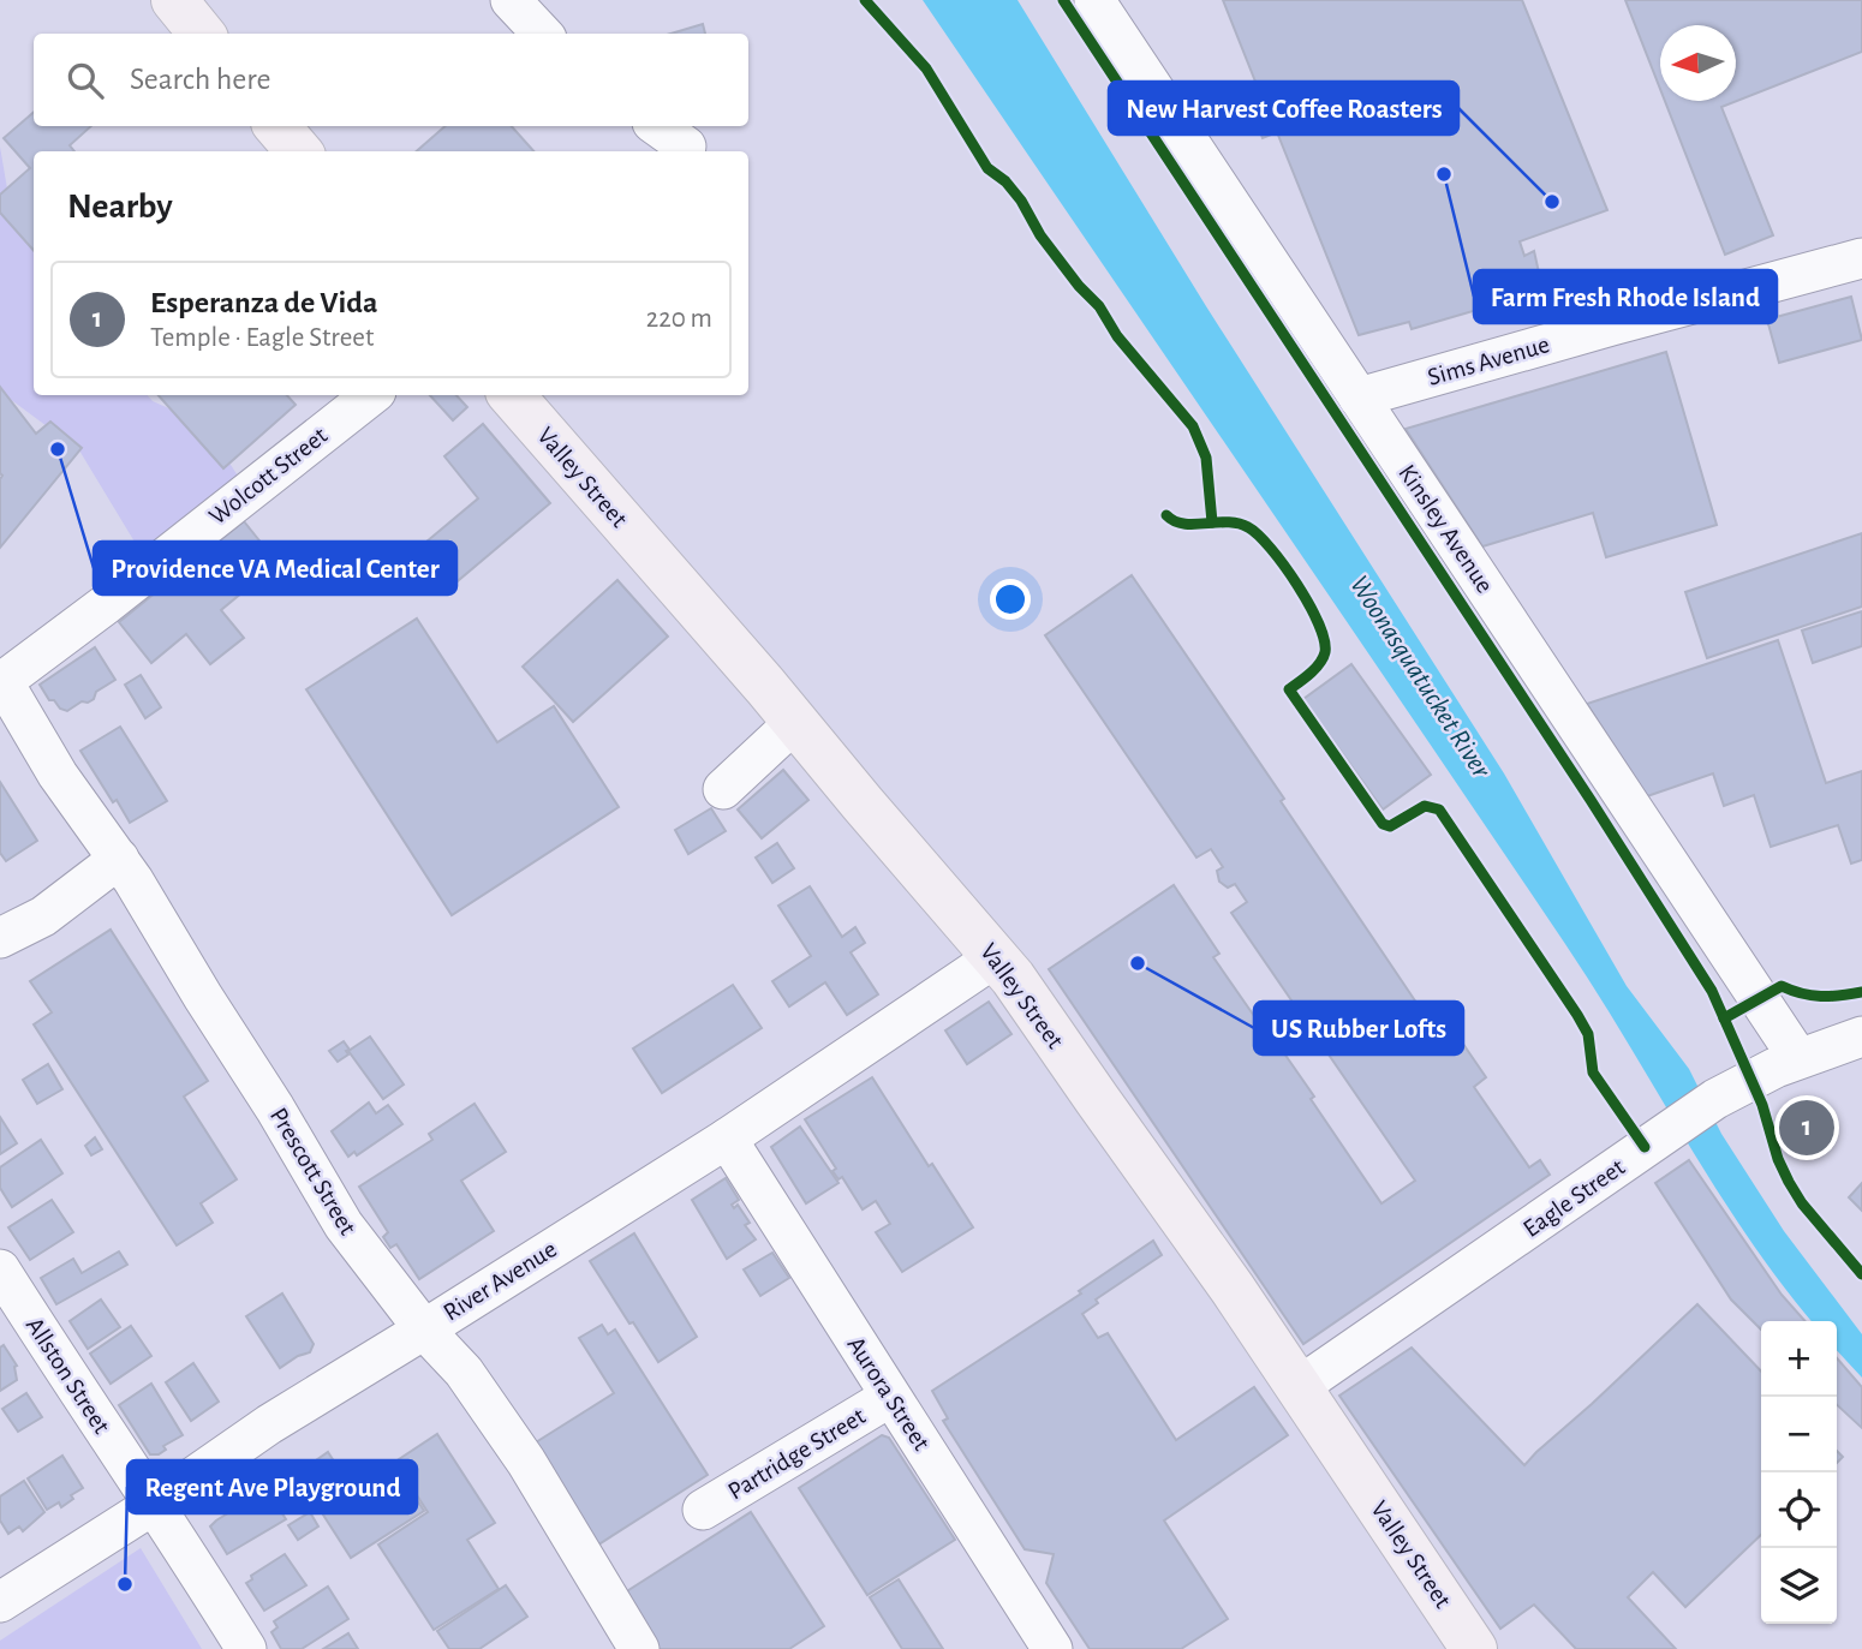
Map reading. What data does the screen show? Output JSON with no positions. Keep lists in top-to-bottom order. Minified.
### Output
{"streets":{"main road":["Valley Street"],"street":["Sims Avenue","Wolcott Street","Kinsley Avenue","Prescott Street","Eagle Street","River Avenue","Allston Street","Aurora Street","Partridge Street"]},"crossings":[["Sims Avenue","Kinsley Avenue"],["Wolcott Street","Prescott Street"],["Valley Street","Eagle Street"],["Valley Street","River Avenue"],["Kinsley Avenue","Eagle Street"],["Prescott Street","River Avenue"],["River Avenue","Allston Street"],["River Avenue","Aurora Street"],["Aurora Street","Partridge Street"]],"water":["Woonasquatucket River"],"places":["Farm Fresh Rhode Island","New Harvest Coffee Roasters","Providence VA Medical Center","US Rubber Lofts","Regent Ave Playground"],"north":"left","page":{"search":"Search here","heading":"Nearby","list":[{"mark":"1","name":"Esperanza de Vida","note":"Temple · Eagle Street","value":"220 m"}],"pins":"1","map_buttons":["+","−"]}}
